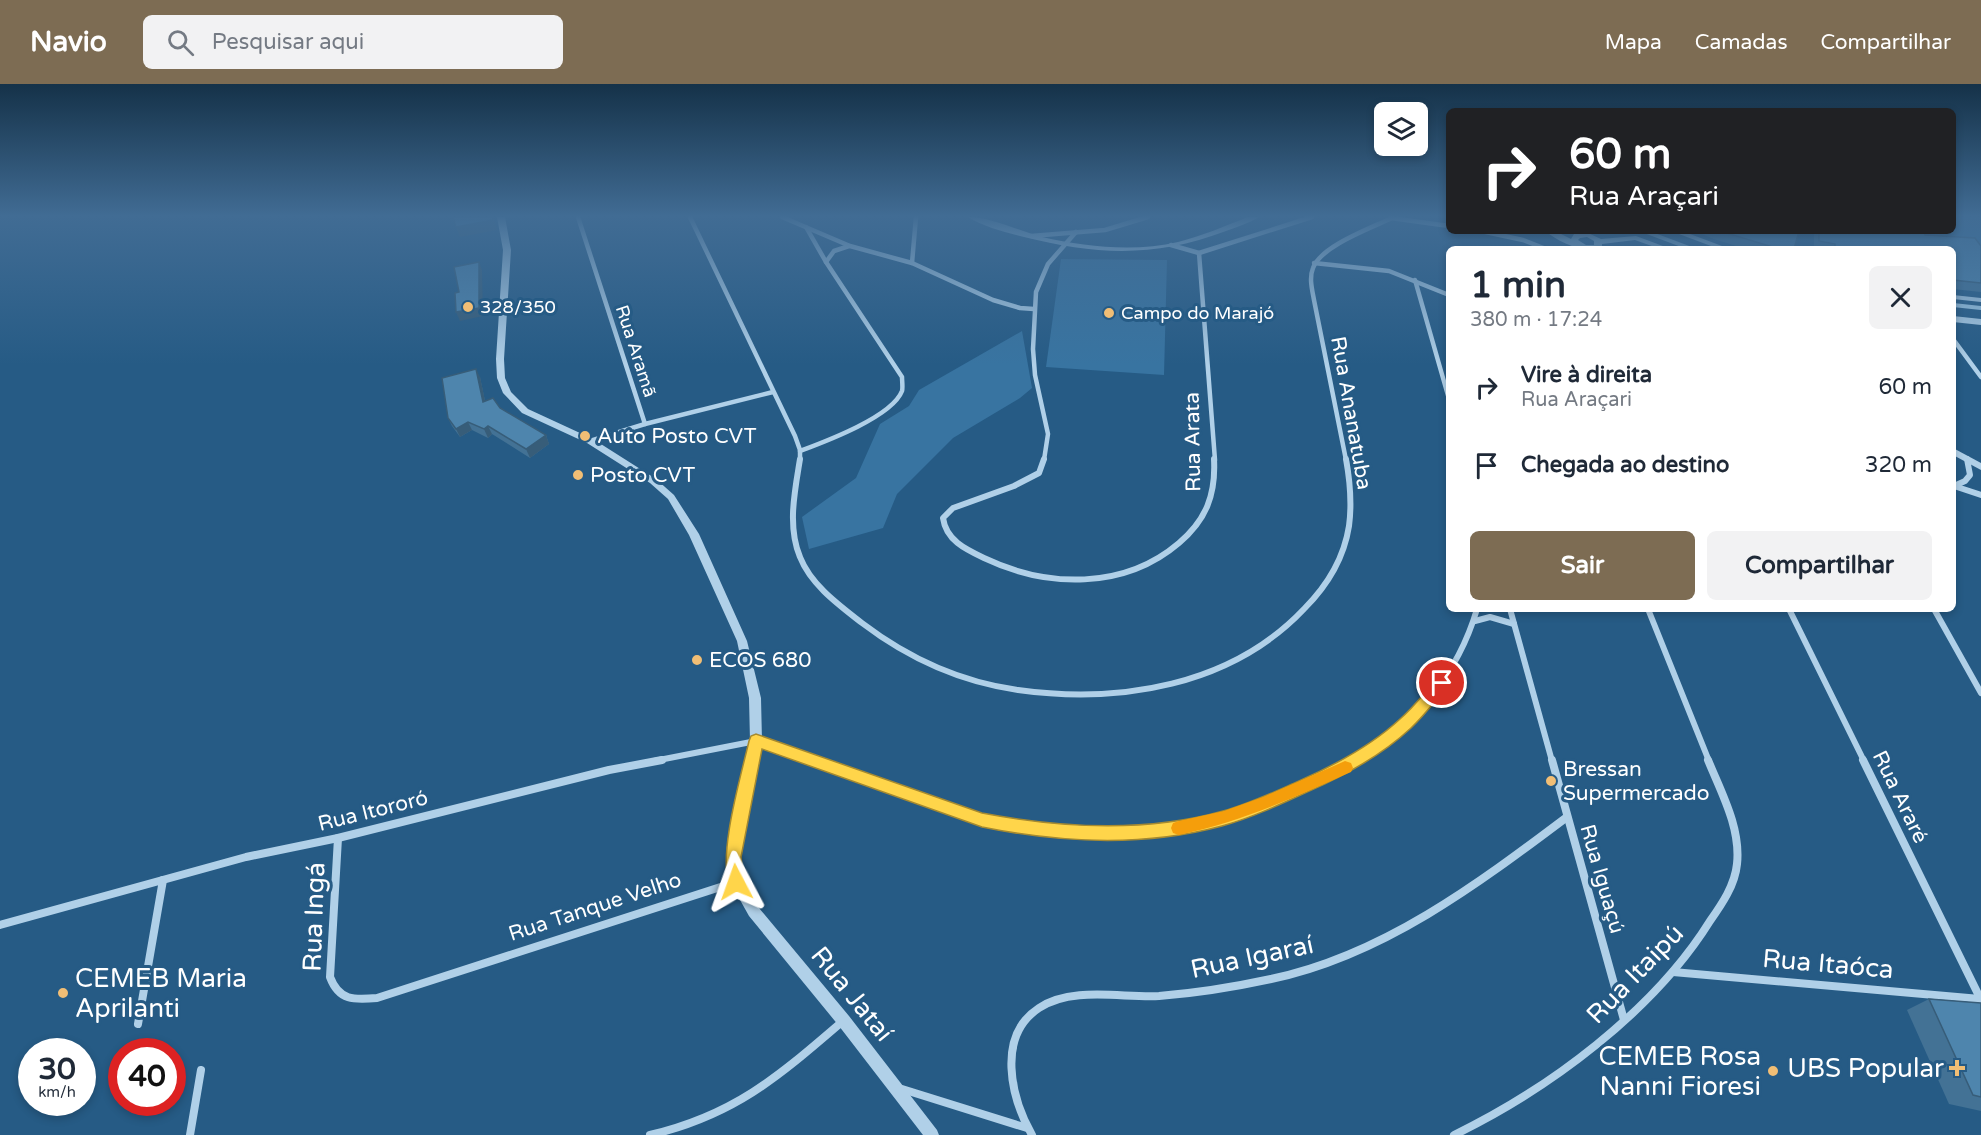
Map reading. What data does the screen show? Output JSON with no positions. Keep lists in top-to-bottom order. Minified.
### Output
{"streets":{"street":["Rua Aramã","Rua Ananatuba","Rua Arata","Rua Araré","Rua Itororó","Rua Iguaçú","Rua Tanque Velho","Rua Ingá","Rua Igaraí","Rua Itaóca","Rua Itaipú","Rua Jataí"]},"crossings":[["Rua Araré","Rua Itaóca"],["Rua Itororó","Rua Ingá"],["Rua Iguaçú","Rua Igaraí"],["Rua Iguaçú","Rua Itaipú"],["Rua Tanque Velho","Rua Ingá"],["Rua Tanque Velho","Rua Jataí"],["Rua Itaóca","Rua Itaipú"]],"places":{"other":["328/350","Campo do Marajó","Auto Posto CVT","Posto CVT","ECOS 680","Bressan Supermercado","CEMEB Maria Aprilanti","CEMEB Rosa Nanni Fioresi"],"health":["UBS Popular"]},"page":{"header":"Navio","search":"Pesquisar aqui","nav":["Mapa","Camadas","Compartilhar"],"turn":["60 m","Rua Araçari"],"heading":["1 min","380 m · 17:24"],"list":[{"name":"Vire à direita","note":"Rua Araçari","value":"60 m"},{"name":"Chegada ao destino","value":"320 m"}],"buttons":["Sair","Compartilhar"],"speed":"30 km/h","limit":"40"}}
